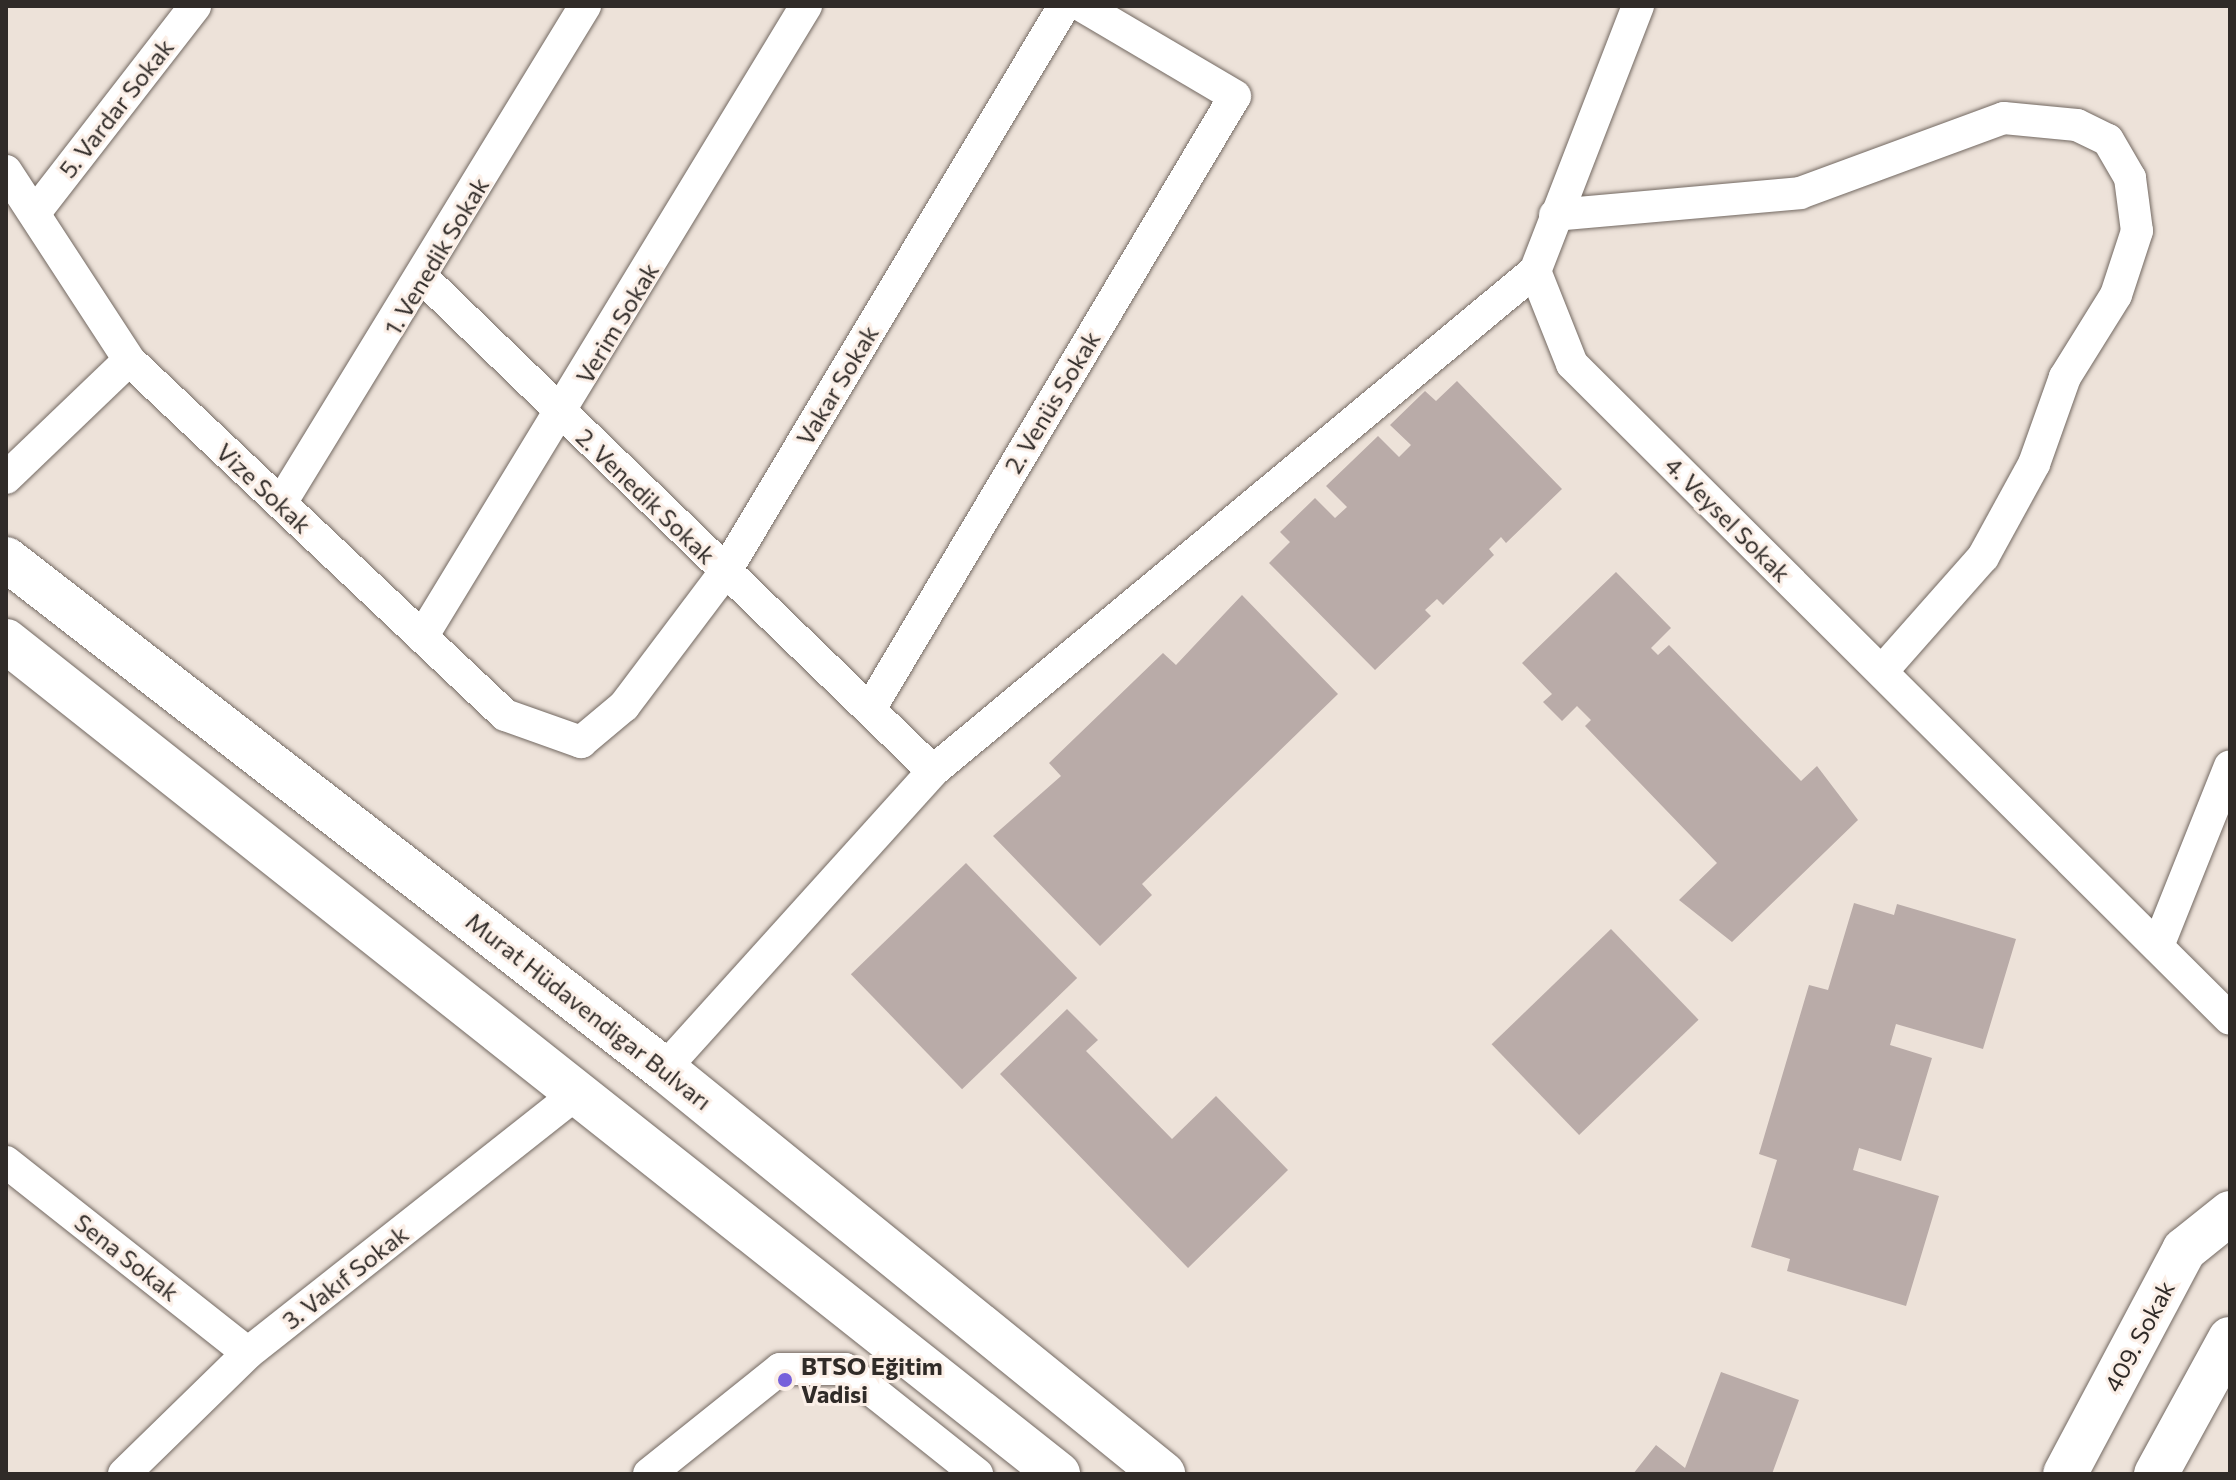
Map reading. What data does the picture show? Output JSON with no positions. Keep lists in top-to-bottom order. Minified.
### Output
{"streets":{"main road":["Murat Hüdavendigar Bulvarı","409. Sokak"],"street":["5. Vardar Sokak","1. Venedik Sokak","Verim Sokak","Vakar Sokak","2. Venüs Sokak","Vize Sokak","2. Venedik Sokak","4. Veysel Sokak","Sena Sokak","3. Vakıf Sokak"]},"crossings":[["5. Vardar Sokak","Vize Sokak"],["1. Venedik Sokak","Vize Sokak"],["1. Venedik Sokak","2. Venedik Sokak"],["Verim Sokak","Vize Sokak"],["Verim Sokak","2. Venedik Sokak"],["Vakar Sokak","Vize Sokak"],["Vakar Sokak","2. Venedik Sokak"],["2. Venüs Sokak","2. Venedik Sokak"],["Sena Sokak","3. Vakıf Sokak"]],"places":["BTSO Eğitim Vadisi"]}
